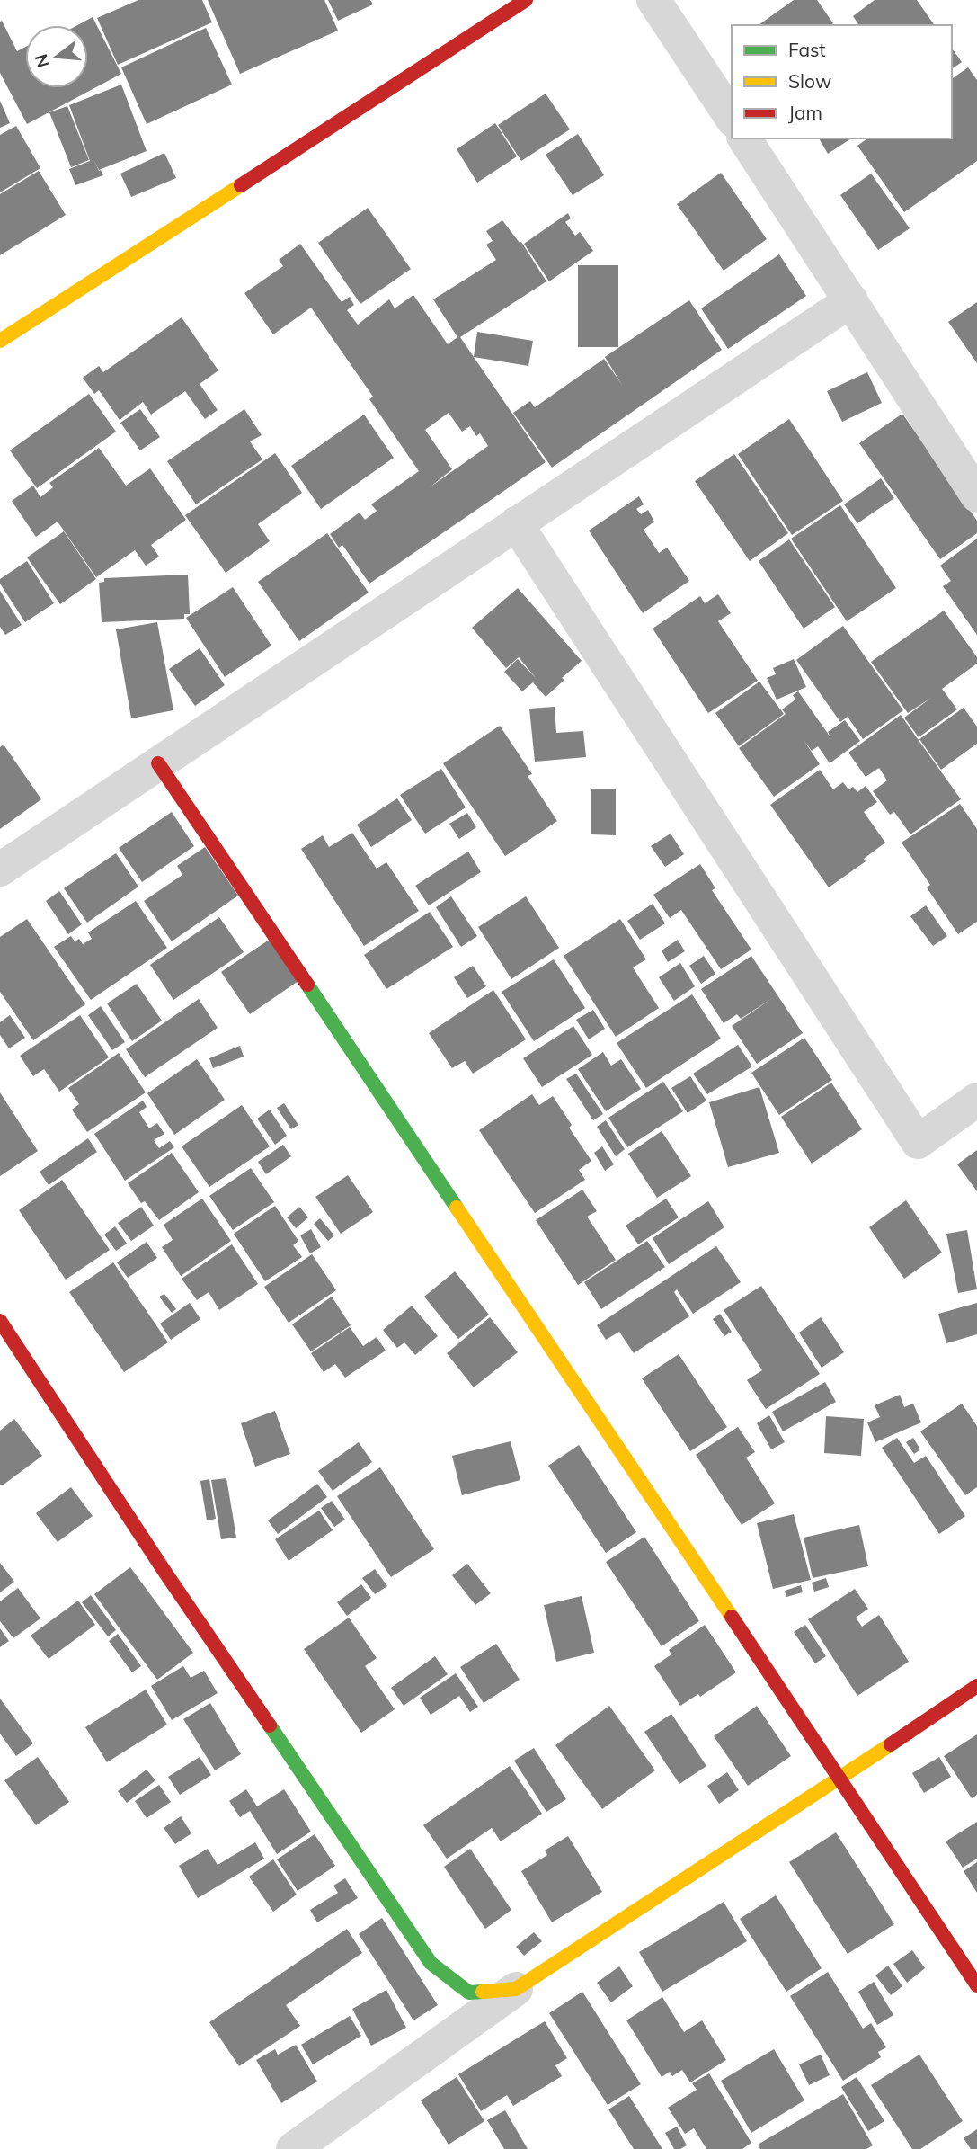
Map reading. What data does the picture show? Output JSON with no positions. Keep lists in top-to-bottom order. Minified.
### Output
{"legend":["Fast","Slow","Jam"],"north":"left"}
